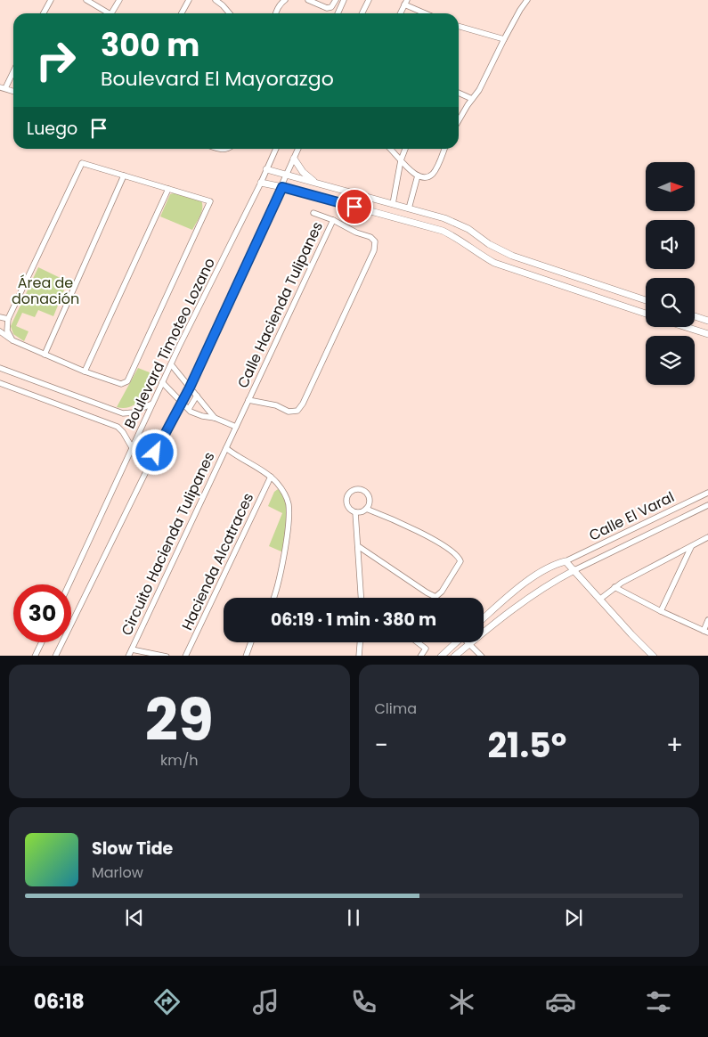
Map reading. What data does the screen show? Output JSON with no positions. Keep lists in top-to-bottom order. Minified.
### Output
{"streets":{"street":["Calle Hacienda Tulipanes","Boulevard Timoteo Lozano","Calle El Varal","Circuito Hacienda Tulipanes","Hacienda Alcatraces"]},"crossings":[["Calle Hacienda Tulipanes","Circuito Hacienda Tulipanes"],["Circuito Hacienda Tulipanes","Hacienda Alcatraces"]],"parks":["Área de donación"],"north":"right","page":{"turn":["300 m","Boulevard El Mayorazgo"],"then":"Luego","limit":"30","trip":"06:19 · 1 min · 380 m","tile":[["29","km/h"],"Clima"],"heat":["−","21.5°","+"],"song":["Slow Tide","Marlow"],"tabs":"06:18"}}
